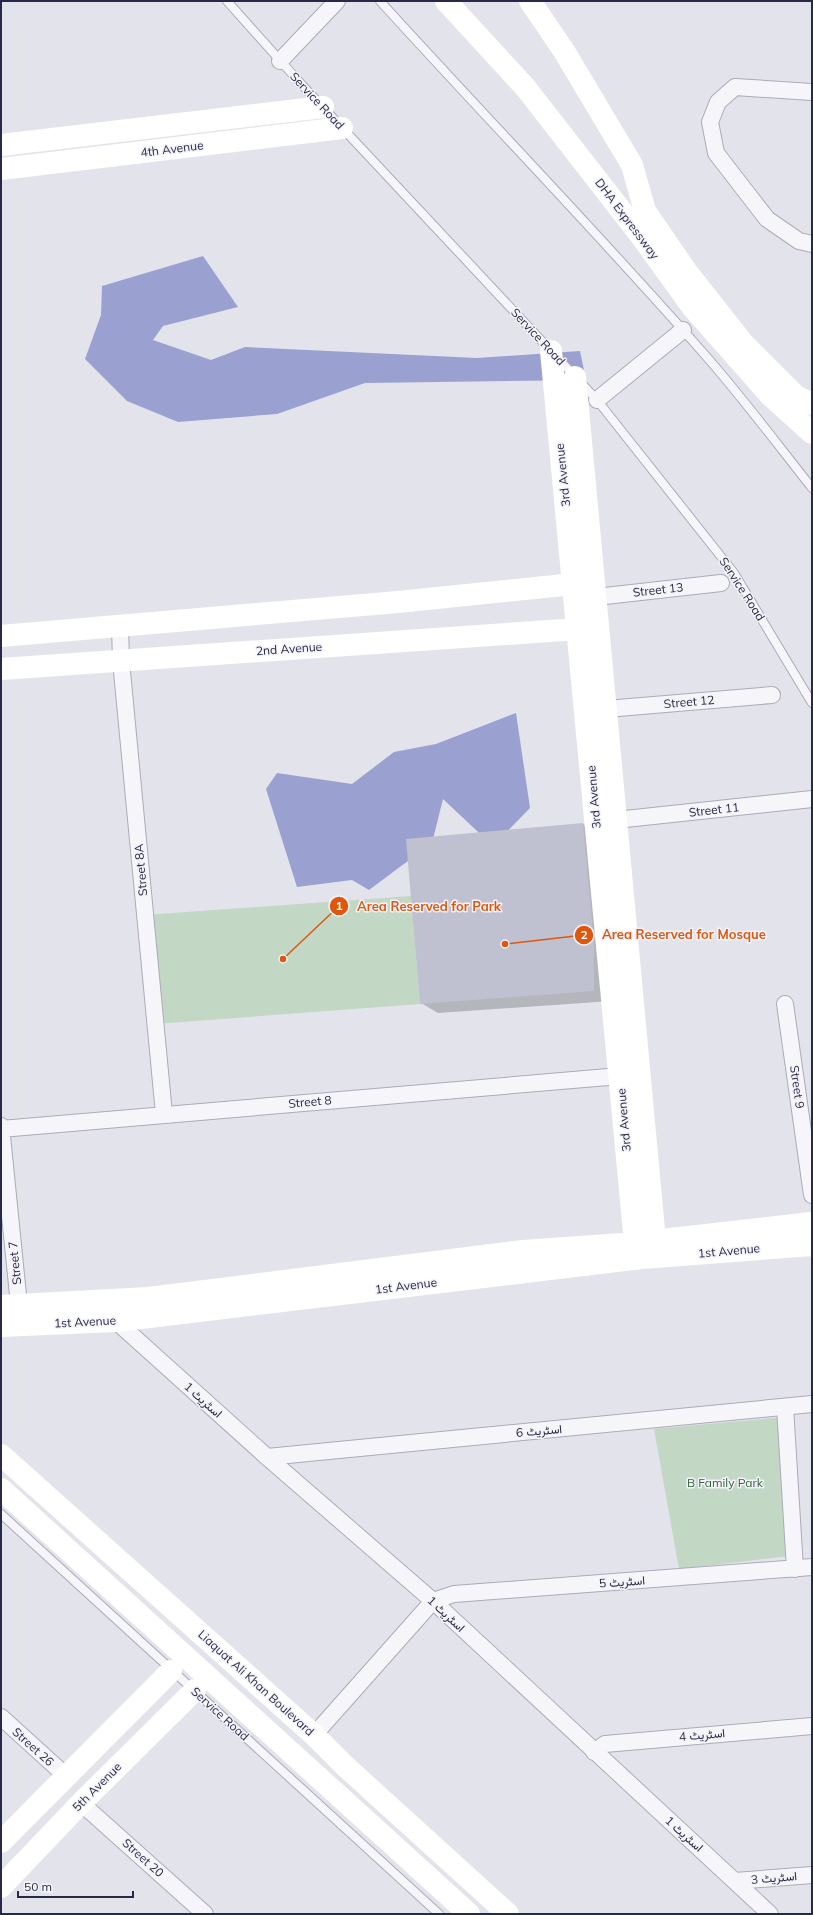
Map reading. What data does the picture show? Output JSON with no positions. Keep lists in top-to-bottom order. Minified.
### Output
{"streets":{"main road":["4th Avenue","DHA Expressway","3rd Avenue","2nd Avenue","1st Avenue","Liaquat Ali Khan Boulevard","5th Avenue"],"street":["Street 13","Street 12","Street 11","Street 8A","Street 9","Street 8","Street 7","اسٹریٹ 1","اسٹریٹ 6","اسٹریٹ 5","اسٹریٹ 4","Street 26","Street 20","اسٹریٹ 3"],"lane":["Service Road"]},"crossings":[["Service Road","4th Avenue"],["Service Road","3rd Avenue"],["Service Road","5th Avenue"],["3rd Avenue","Street 13"],["3rd Avenue","2nd Avenue"],["3rd Avenue","Street 12"],["3rd Avenue","Street 11"],["3rd Avenue","Street 8"],["2nd Avenue","Street 8A"],["Street 8A","Street 8"],["Street 8","Street 7"],["1st Avenue","اسٹریٹ 1"],["اسٹریٹ 1","اسٹریٹ 6"],["اسٹریٹ 1","اسٹریٹ 5"],["اسٹریٹ 1","اسٹریٹ 4"],["اسٹریٹ 1","اسٹریٹ 3"],["5th Avenue","Street 20"]],"parks":["B Family Park"],"places":["Area Reserved for Mosque","Area Reserved for Park"],"scale_bar":"50 m"}
